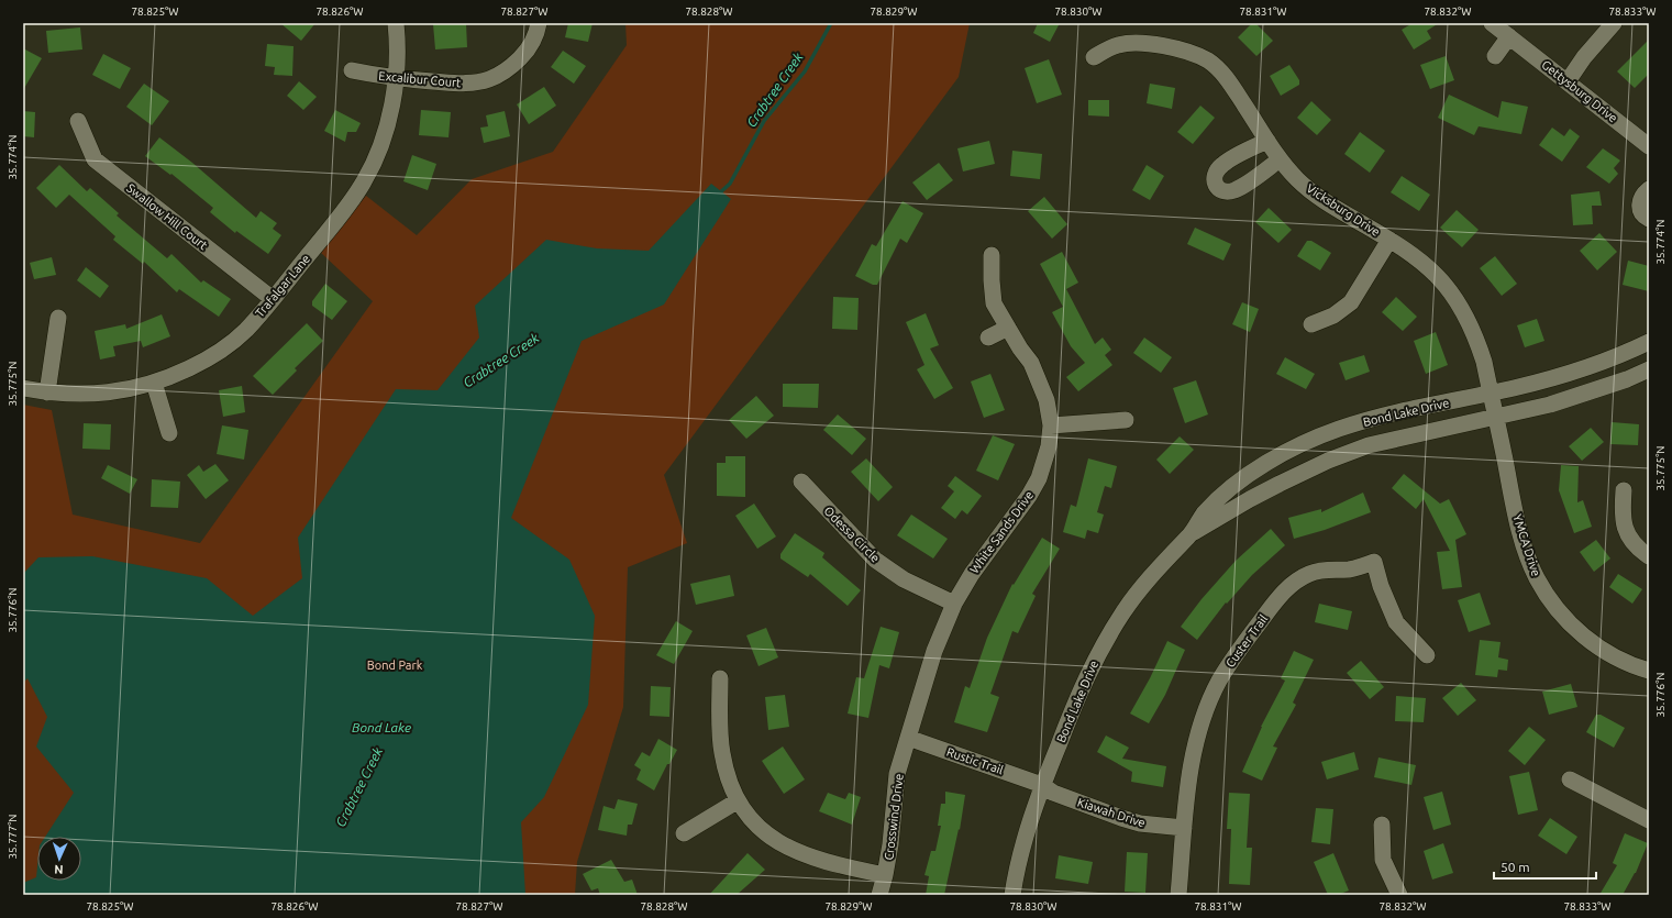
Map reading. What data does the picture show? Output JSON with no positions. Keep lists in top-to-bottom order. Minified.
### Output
{"streets":{"street":["Excalibur Court","Gettysburg Drive","Vicksburg Drive","Swallow Hill Court","Trafalgar Lane","Bond Lake Drive","White Sands Drive","Odessa Circle","YMCA Drive","Custer Trail","Rustic Trail","Kiawah Drive","Crosswind Drive"]},"crossings":[["Excalibur Court","Trafalgar Lane"],["Vicksburg Drive","Bond Lake Drive"],["Vicksburg Drive","YMCA Drive"],["Swallow Hill Court","Trafalgar Lane"],["Bond Lake Drive","YMCA Drive"],["Bond Lake Drive","Rustic Trail"],["Bond Lake Drive","Kiawah Drive"],["White Sands Drive","Odessa Circle"],["White Sands Drive","Rustic Trail"],["White Sands Drive","Crosswind Drive"],["Custer Trail","Kiawah Drive"],["Rustic Trail","Kiawah Drive"],["Rustic Trail","Crosswind Drive"]],"water":["Crabtree Creek","Bond Lake"],"parks":["Bond Park"],"scale_bar":"50 m","north":"bottom","coordinates":["78.825°W","78.826°W","78.827°W","78.828°W","78.829°W","78.830°W","78.831°W","78.832°W","78.833°W","35.774°N","35.775°N","35.776°N","35.777°N"]}
